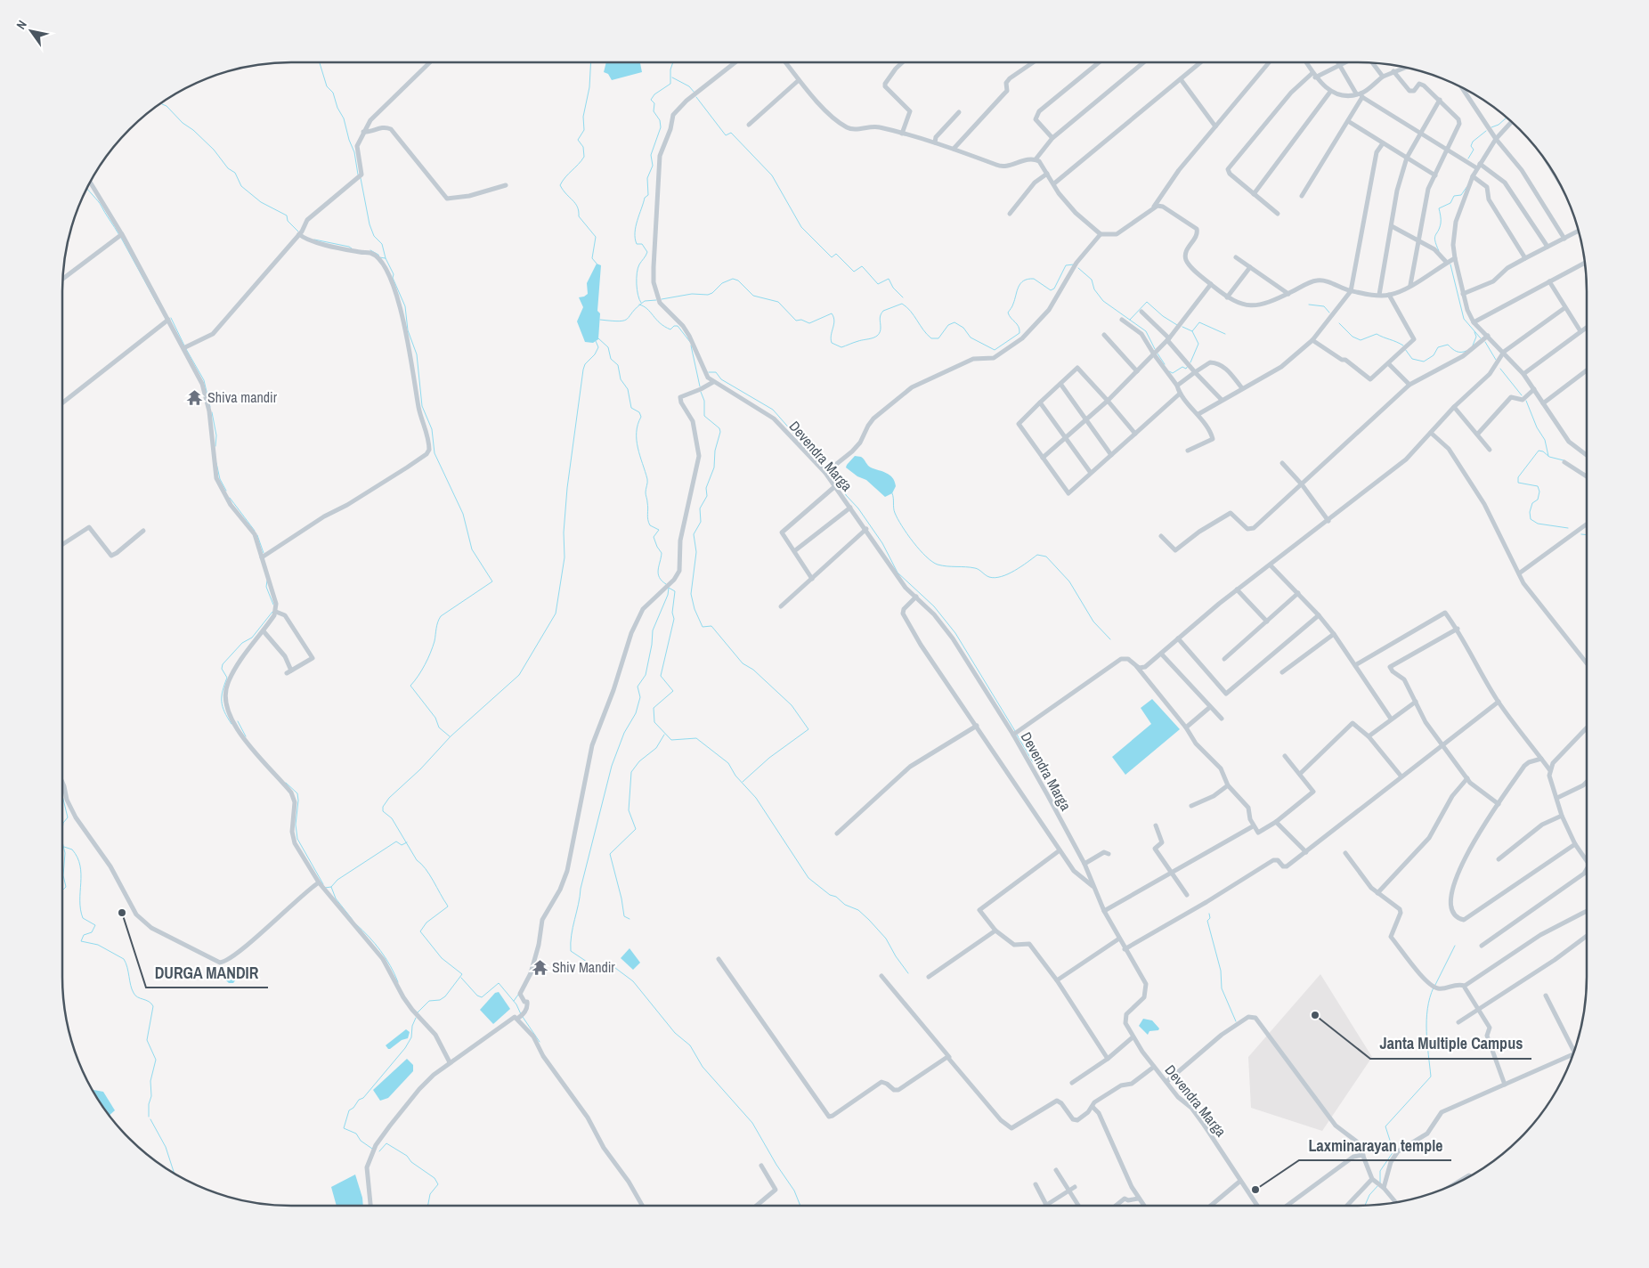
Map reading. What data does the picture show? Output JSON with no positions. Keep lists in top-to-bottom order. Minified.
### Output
{"streets":{"street":["Devendra Marga"]},"places":{"temple":["Shiva mandir","Shiv Mandir"],"other":["DURGA MANDIR","Janta Multiple Campus","Laxminarayan temple"]},"north":"top left"}
